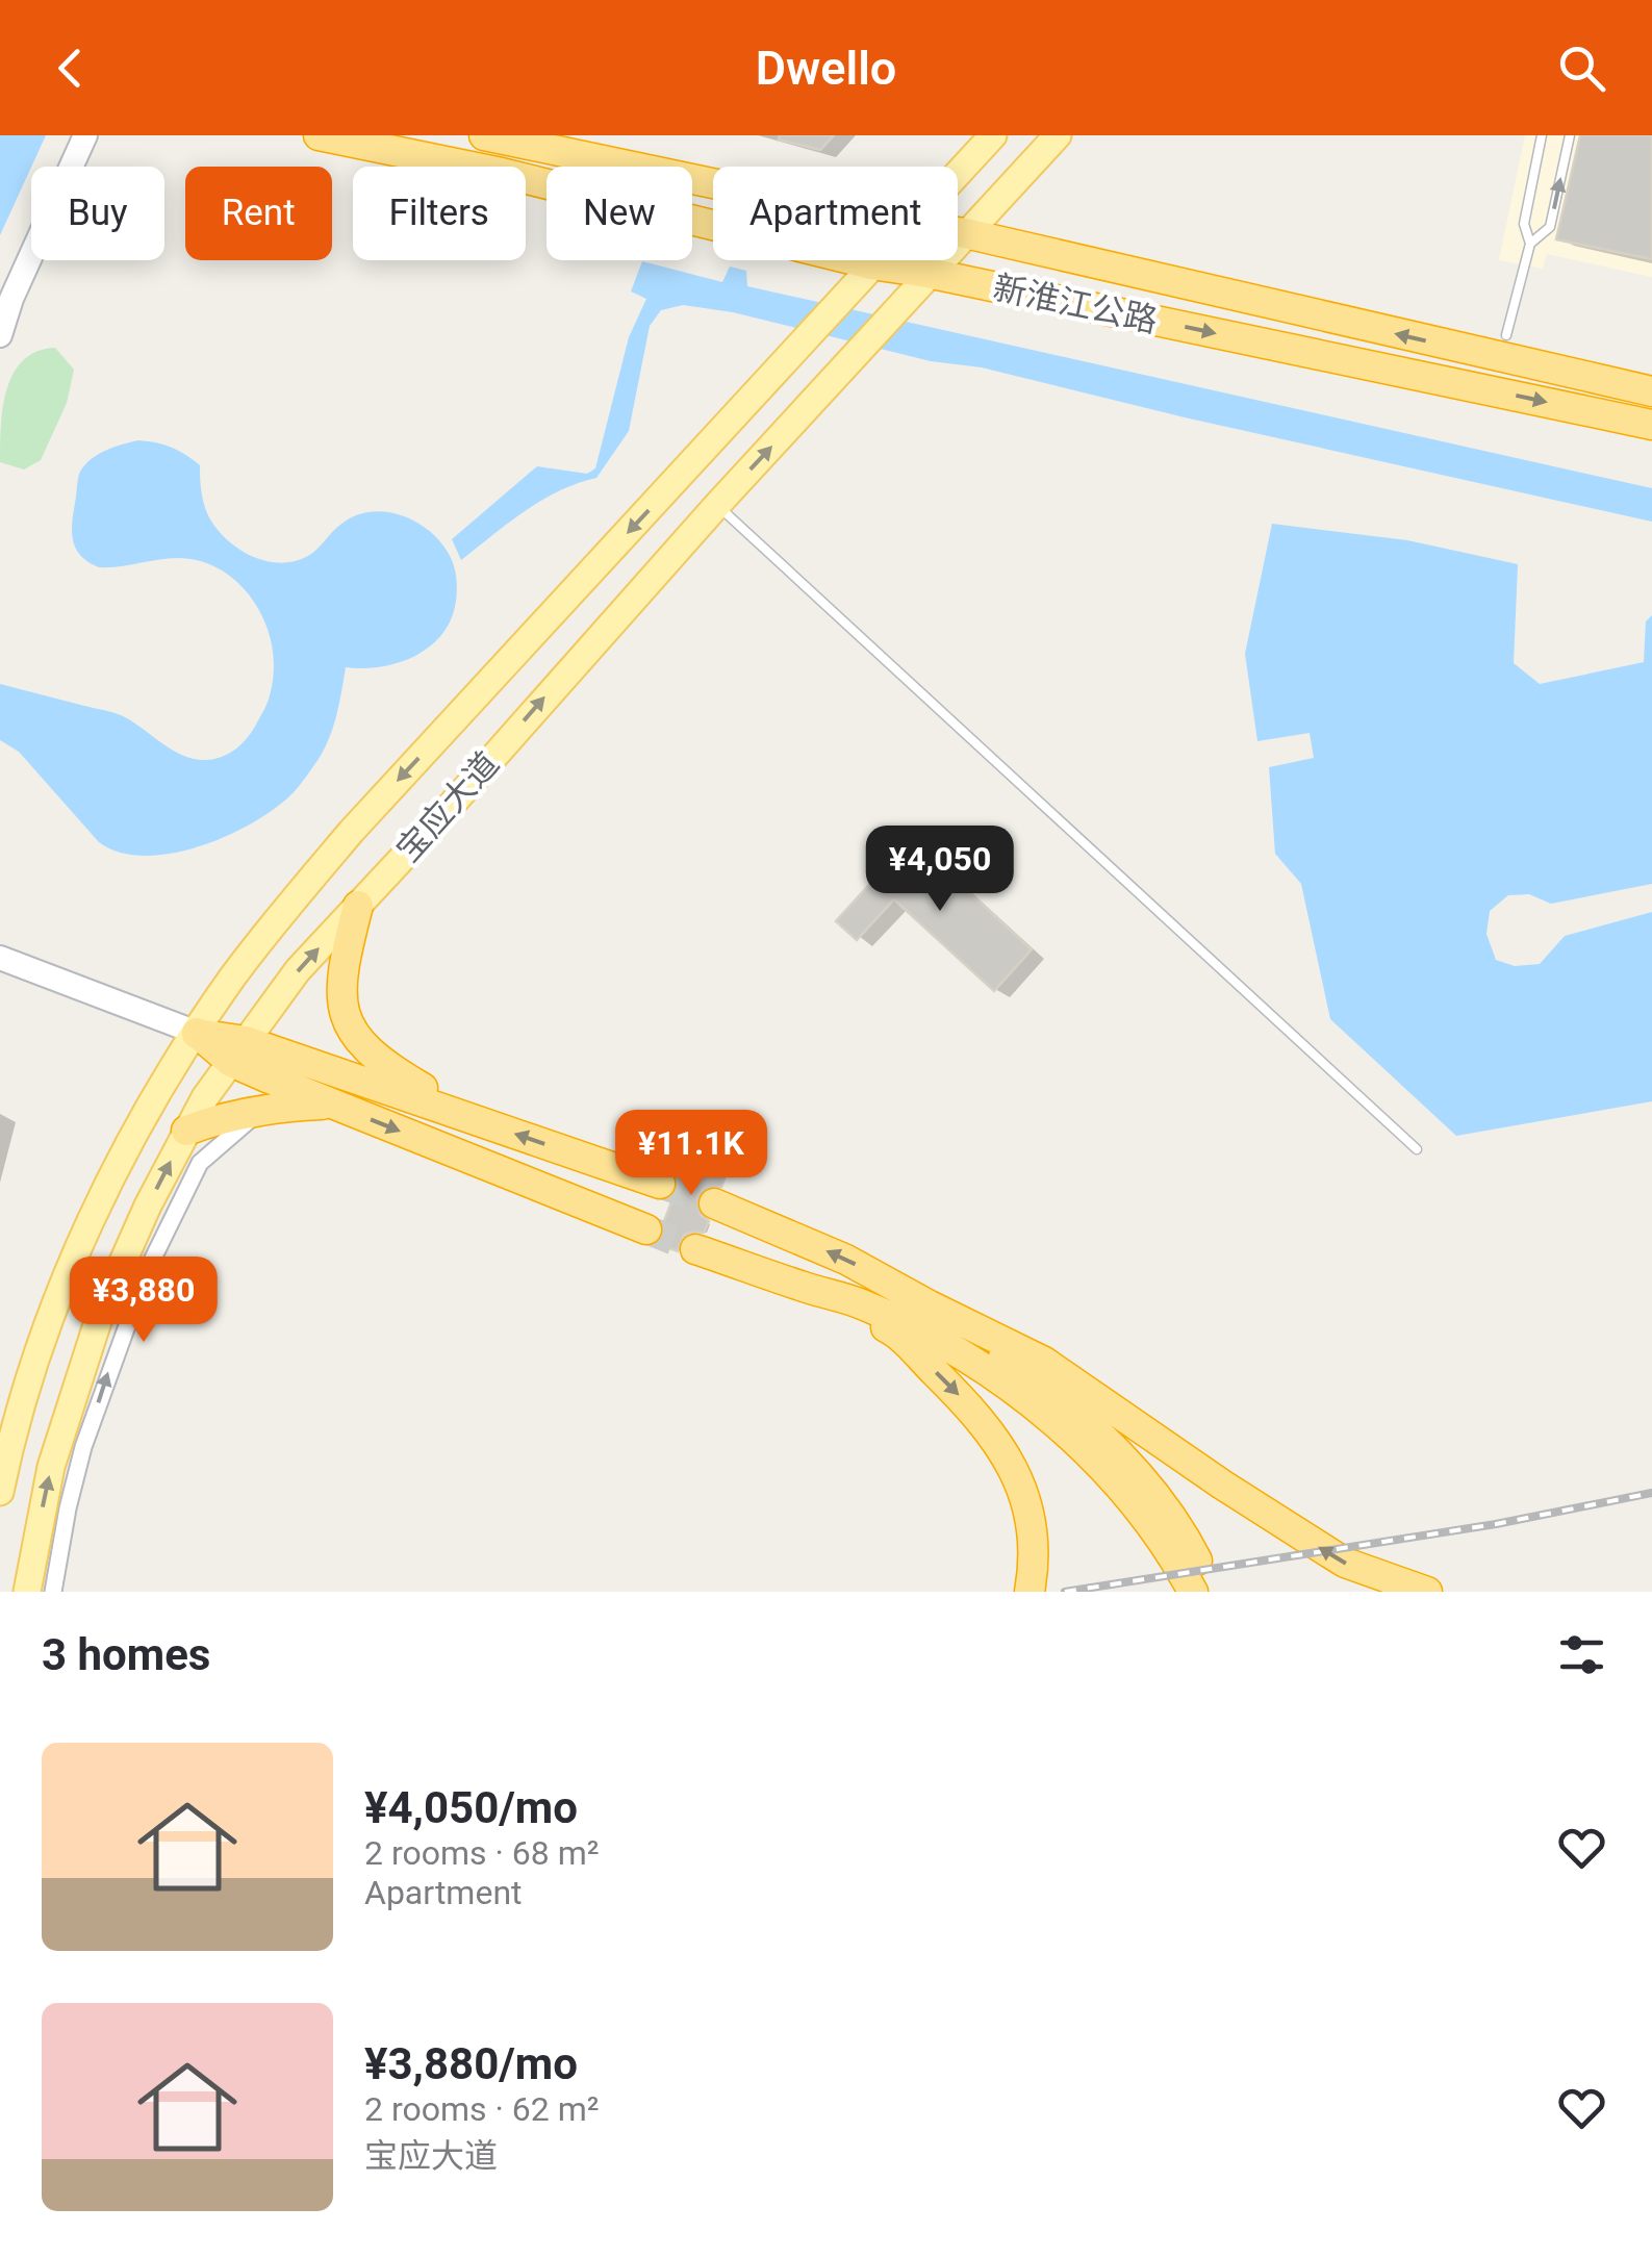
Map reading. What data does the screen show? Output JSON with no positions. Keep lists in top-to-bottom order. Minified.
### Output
{"streets":{"highway":["新淮江公路"],"main road":["宝应大道"]},"crossings":[["新淮江公路","宝应大道"]],"page":{"header":"Dwello","chip":["Buy","Rent","Filters","New","Apartment"],"price":["¥4,050","¥11.1K","¥3,880"],"heading":"3 homes","list":[{"name":"¥4,050/mo","note":"2 rooms · 68 m² · Apartment"},{"name":"¥3,880/mo","note":"2 rooms · 62 m² · 宝应大道"}]}}
